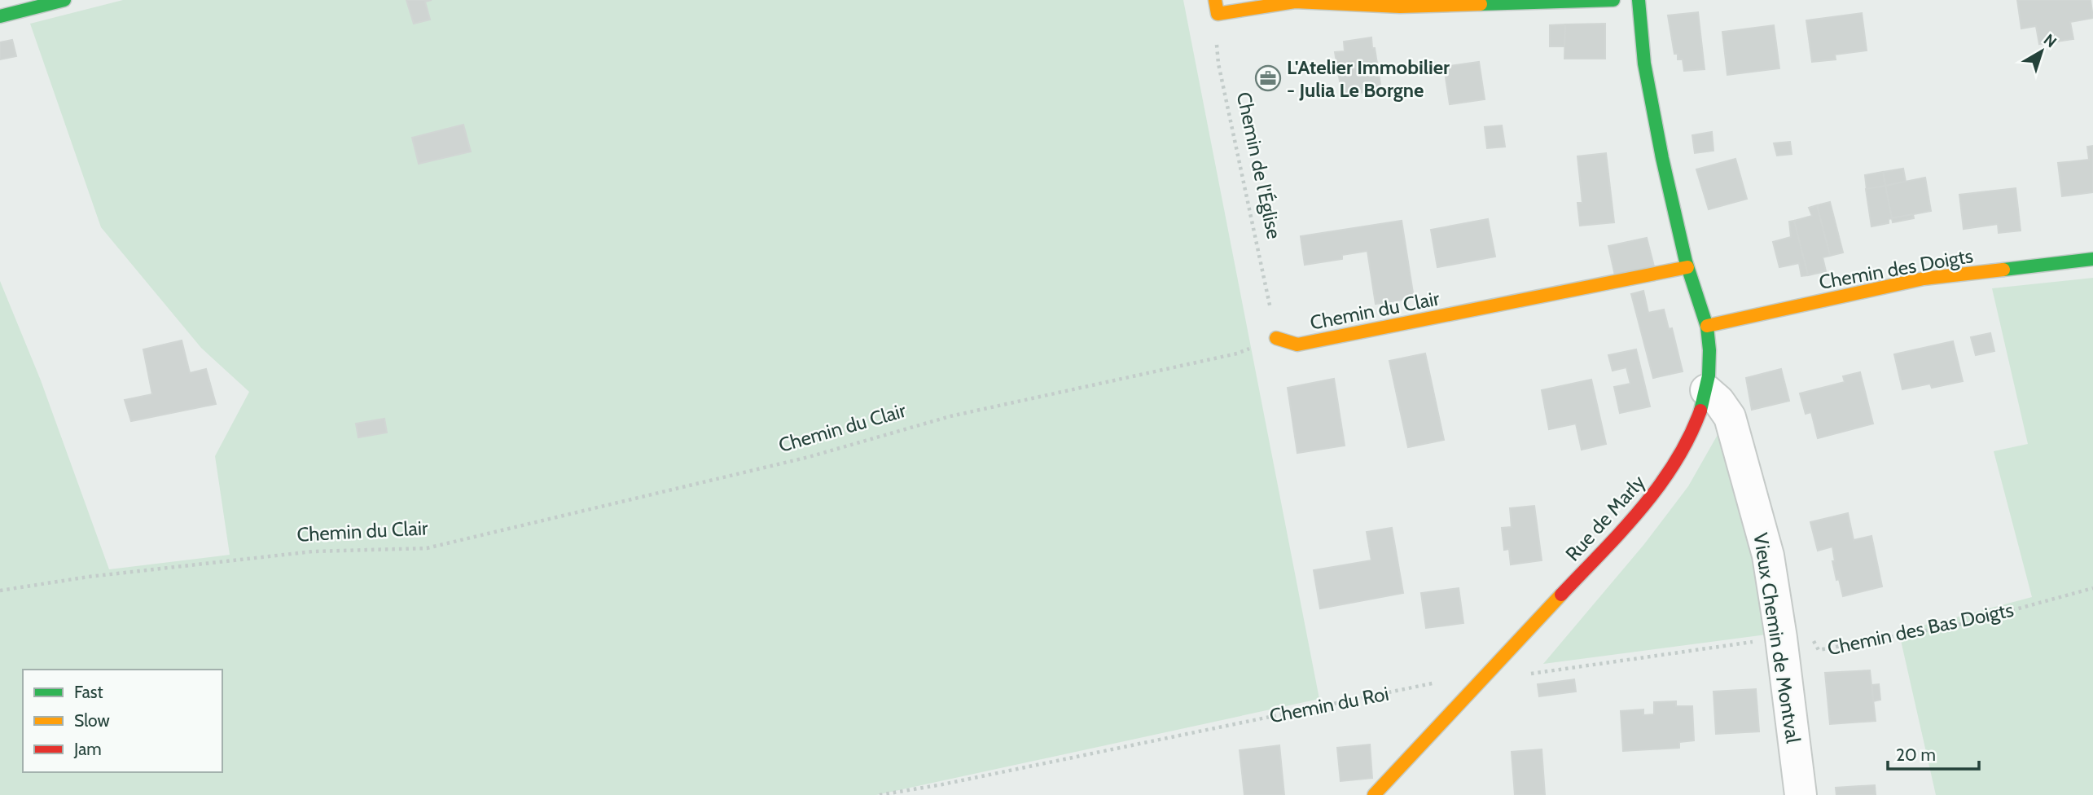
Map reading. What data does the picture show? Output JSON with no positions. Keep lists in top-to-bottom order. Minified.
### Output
{"streets":{"street":["Chemin des Doigts","Chemin du Clair","Rue de Marly","Vieux Chemin de Montval"],"path":["Chemin de l'Église","Chemin des Bas Doigts","Chemin du Roi"]},"crossings":[["Chemin de l'Église","Chemin du Clair"],["Chemin des Doigts","Rue de Marly"],["Chemin du Clair","Rue de Marly"],["Rue de Marly","Vieux Chemin de Montval"],["Chemin des Bas Doigts","Vieux Chemin de Montval"]],"places":{"office":["L'Atelier Immobilier - Julia Le Borgne"]},"legend":["Fast","Slow","Jam"],"scale_bar":"20 m","north":"top right"}
